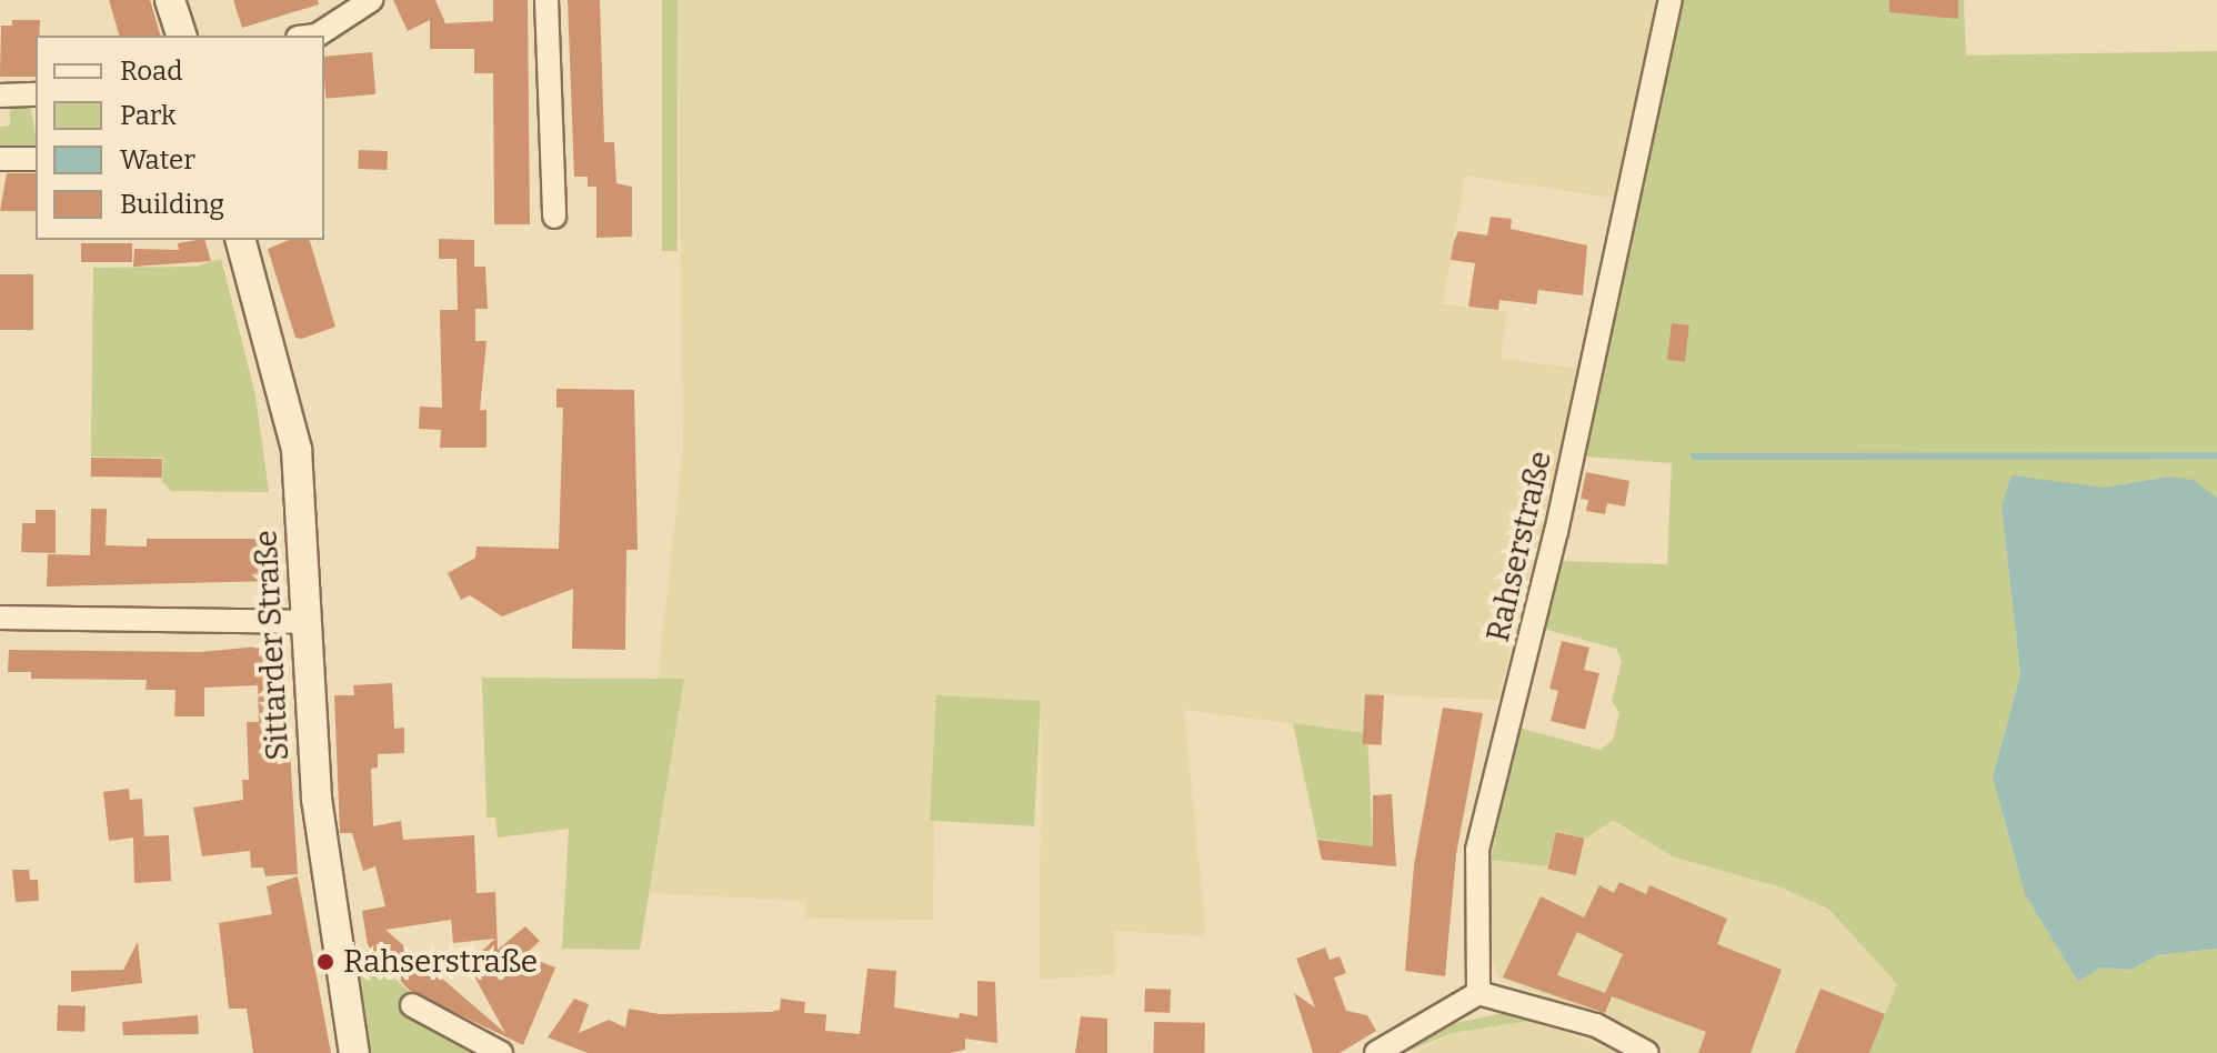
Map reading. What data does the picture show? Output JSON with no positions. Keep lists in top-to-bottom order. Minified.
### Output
{"streets":{"street":["Rahserstraße","Sittarder Straße"]},"places":["Rahserstraße"],"legend":["Road","Park","Water","Building"]}
